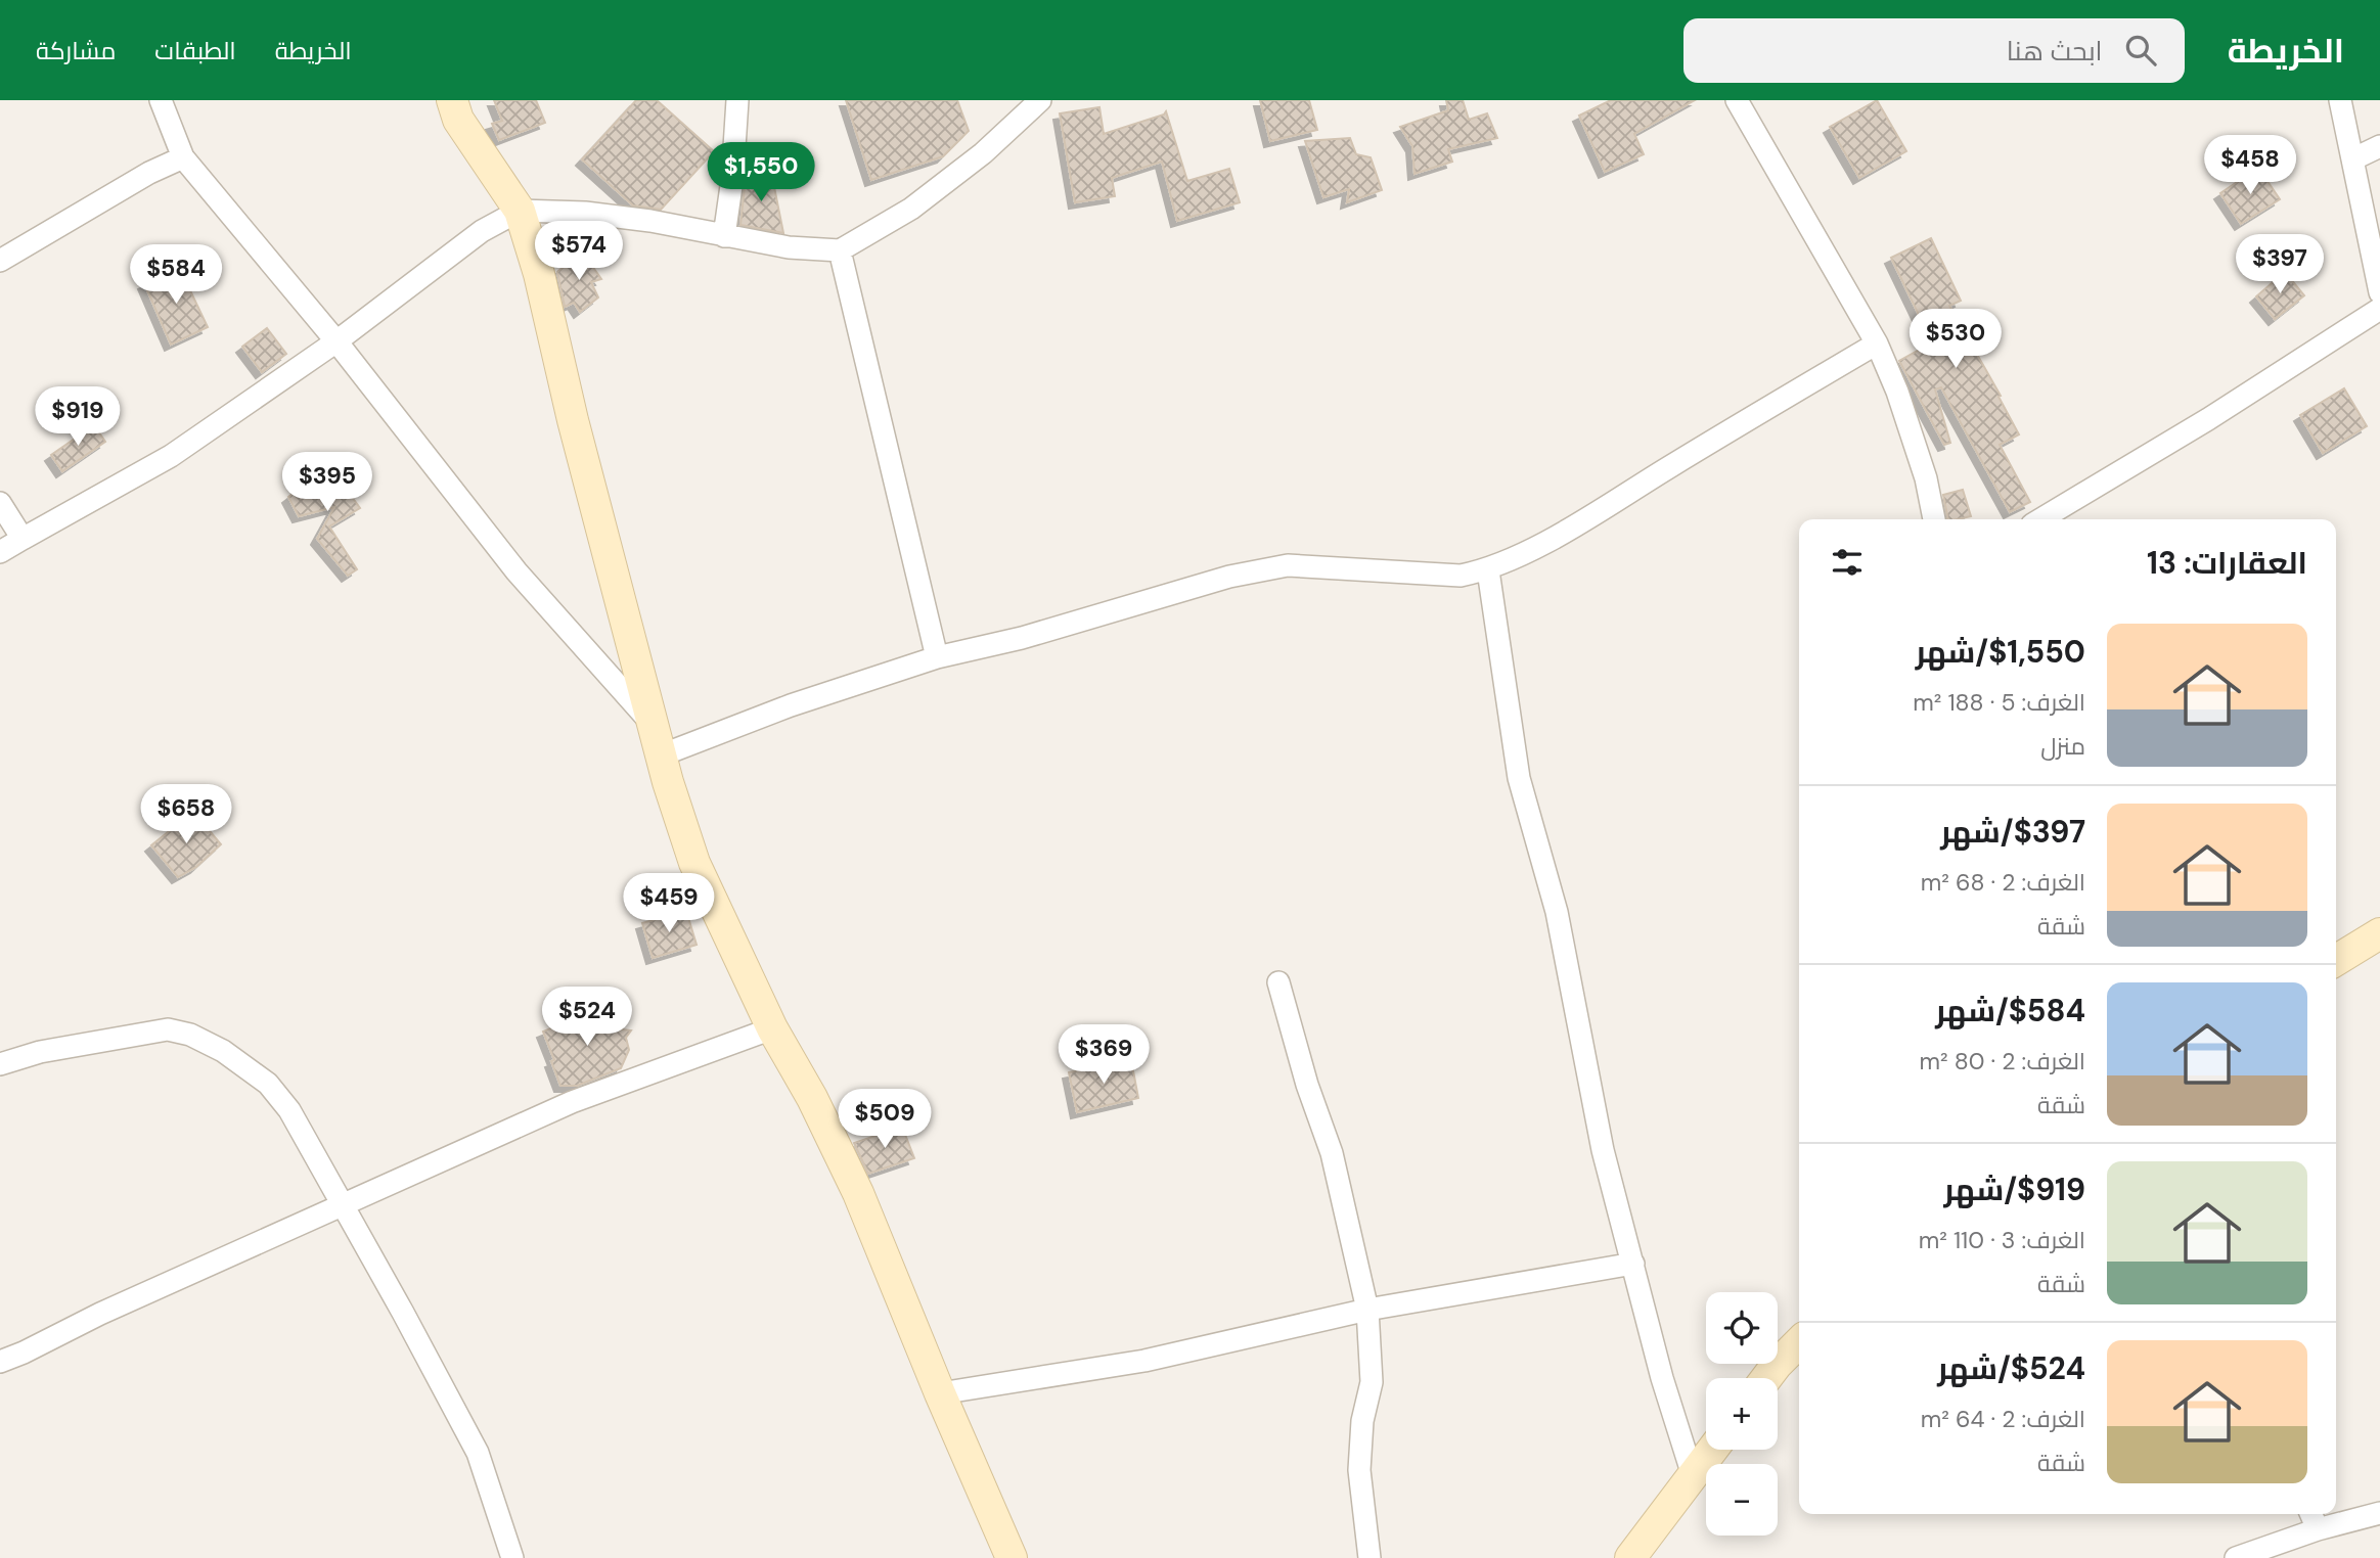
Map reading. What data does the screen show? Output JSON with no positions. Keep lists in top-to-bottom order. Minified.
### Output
{"page":{"header":"الخريطة","search":"ابحث هنا","nav":["الخريطة","الطبقات","مشاركة"],"price":["$458","$1,550","$574","$397","$584","$530","$919","$395","$658","$459","$524","$369","$509"],"heading":"العقارات: 13","list":[{"name":"$1,550/شهر","note":"الغرف: 5 · 188 m² · منزل"},{"name":"$397/شهر","note":"الغرف: 2 · 68 m² · شقة"},{"name":"$584/شهر","note":"الغرف: 2 · 80 m² · شقة"},{"name":"$919/شهر","note":"الغرف: 3 · 110 m² · شقة"},{"name":"$524/شهر","note":"الغرف: 2 · 64 m² · شقة"}],"map_buttons":["+","−"]}}
